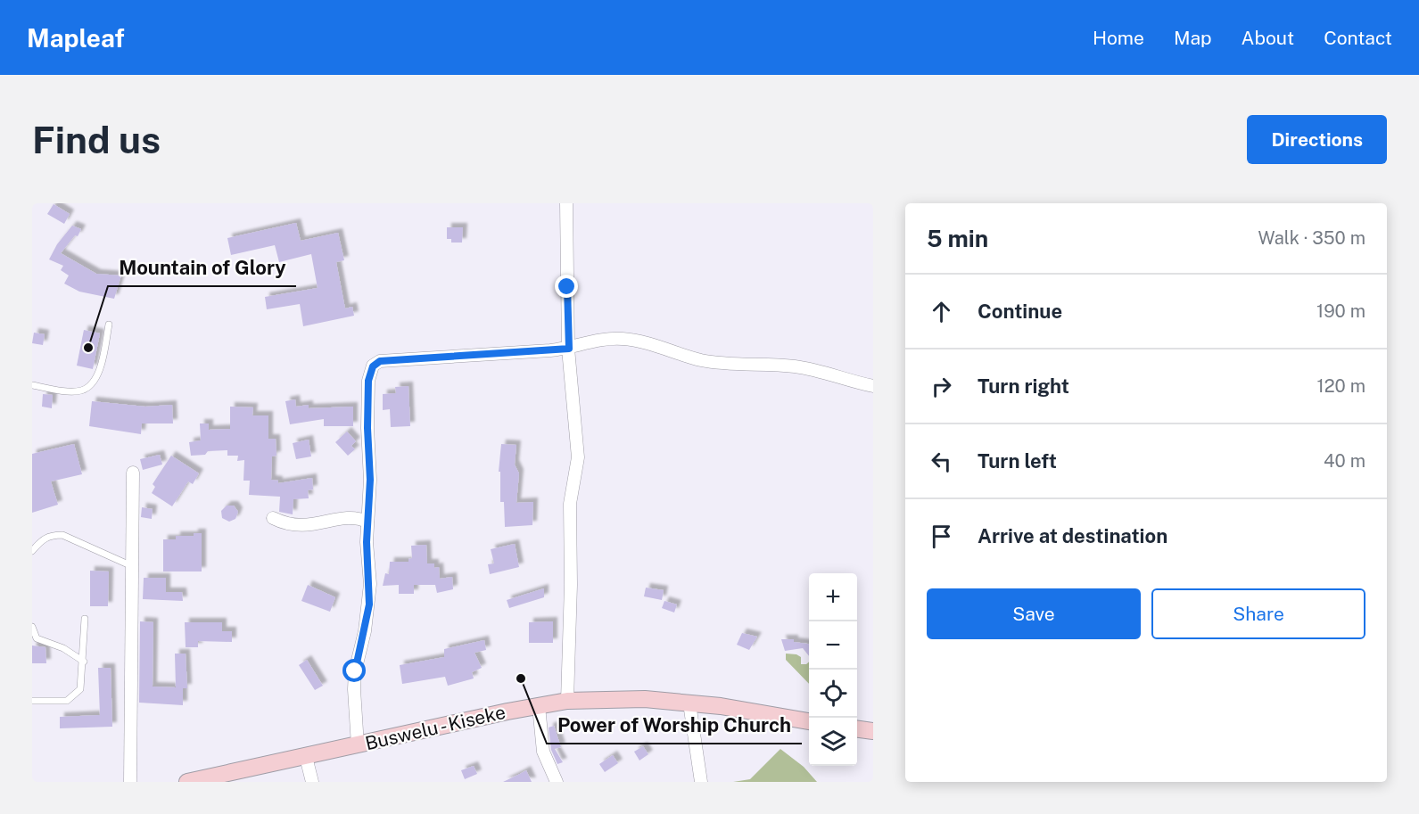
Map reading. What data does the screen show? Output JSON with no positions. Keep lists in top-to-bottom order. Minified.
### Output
{"streets":{"main road":["Buswelu - Kiseke"]},"places":["Mountain of Glory","Power of Worship Church"],"page":{"header":"Mapleaf","nav":["Home","Map","About","Contact"],"buttons":["Directions",["Save","Share"]],"title":"Find us","heading":["5 min","Walk · 350 m"],"list":[["Continue","190 m"],["Turn right","120 m"],["Turn left","40 m"],"Arrive at destination"],"map_buttons":["+","−"]}}
